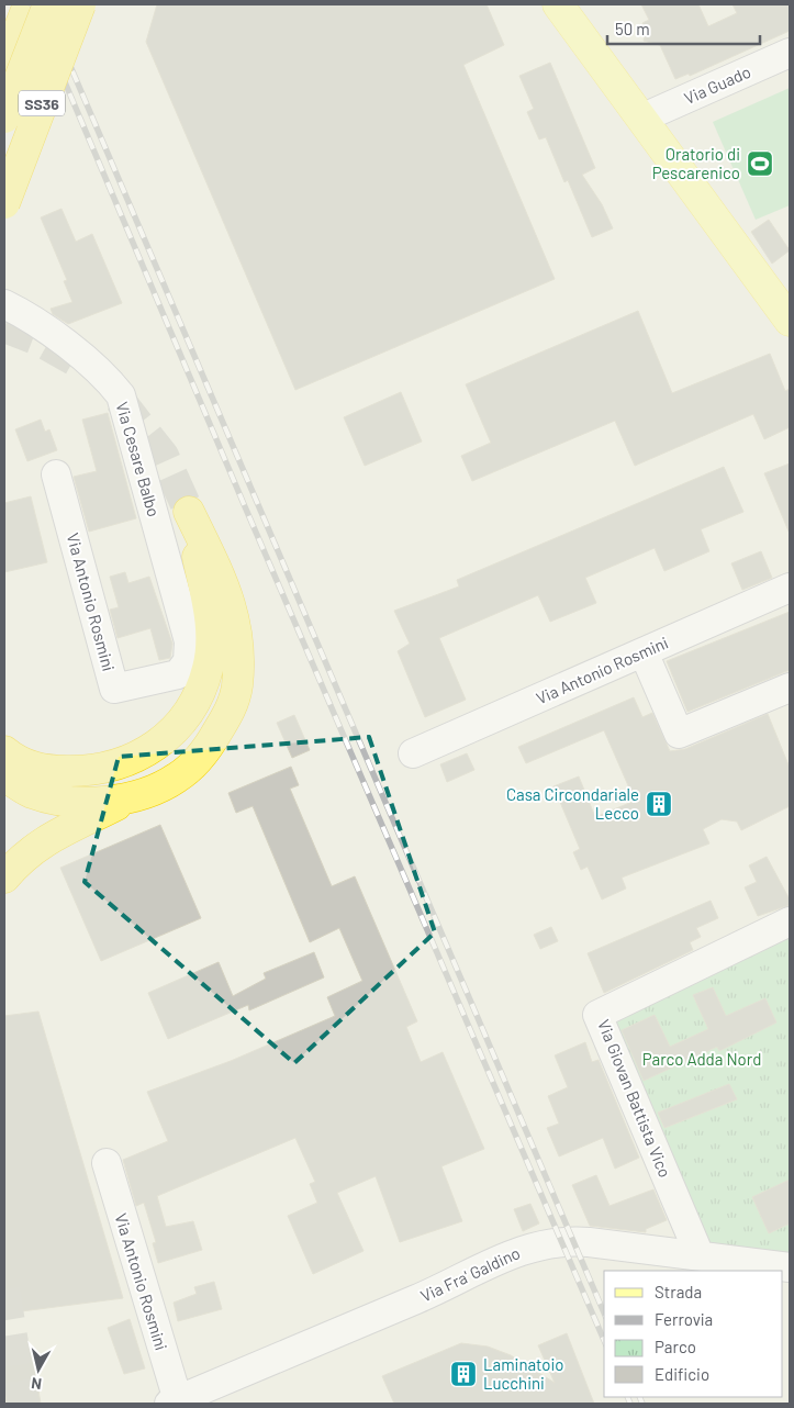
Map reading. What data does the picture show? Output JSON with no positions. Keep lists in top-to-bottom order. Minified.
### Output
{"streets":{"highway":["SS36"],"street":["Via Guado","Via Cesare Balbo","Via Antonio Rosmini","Via Giovan Battista Vico","Via Fra' Galdino"]},"crossings":[["Via Cesare Balbo","Via Antonio Rosmini"],["Via Antonio Rosmini","Via Fra' Galdino"],["Via Giovan Battista Vico","Via Fra' Galdino"]],"parks":["Parco Adda Nord"],"places":{"sports":["Oratorio di Pescarenico"],"building":["Casa Circondariale Lecco","Laminatoio Lucchini"]},"legend":["Strada","Ferrovia","Parco","Edificio"],"scale_bar":"50 m","north":"bottom"}
